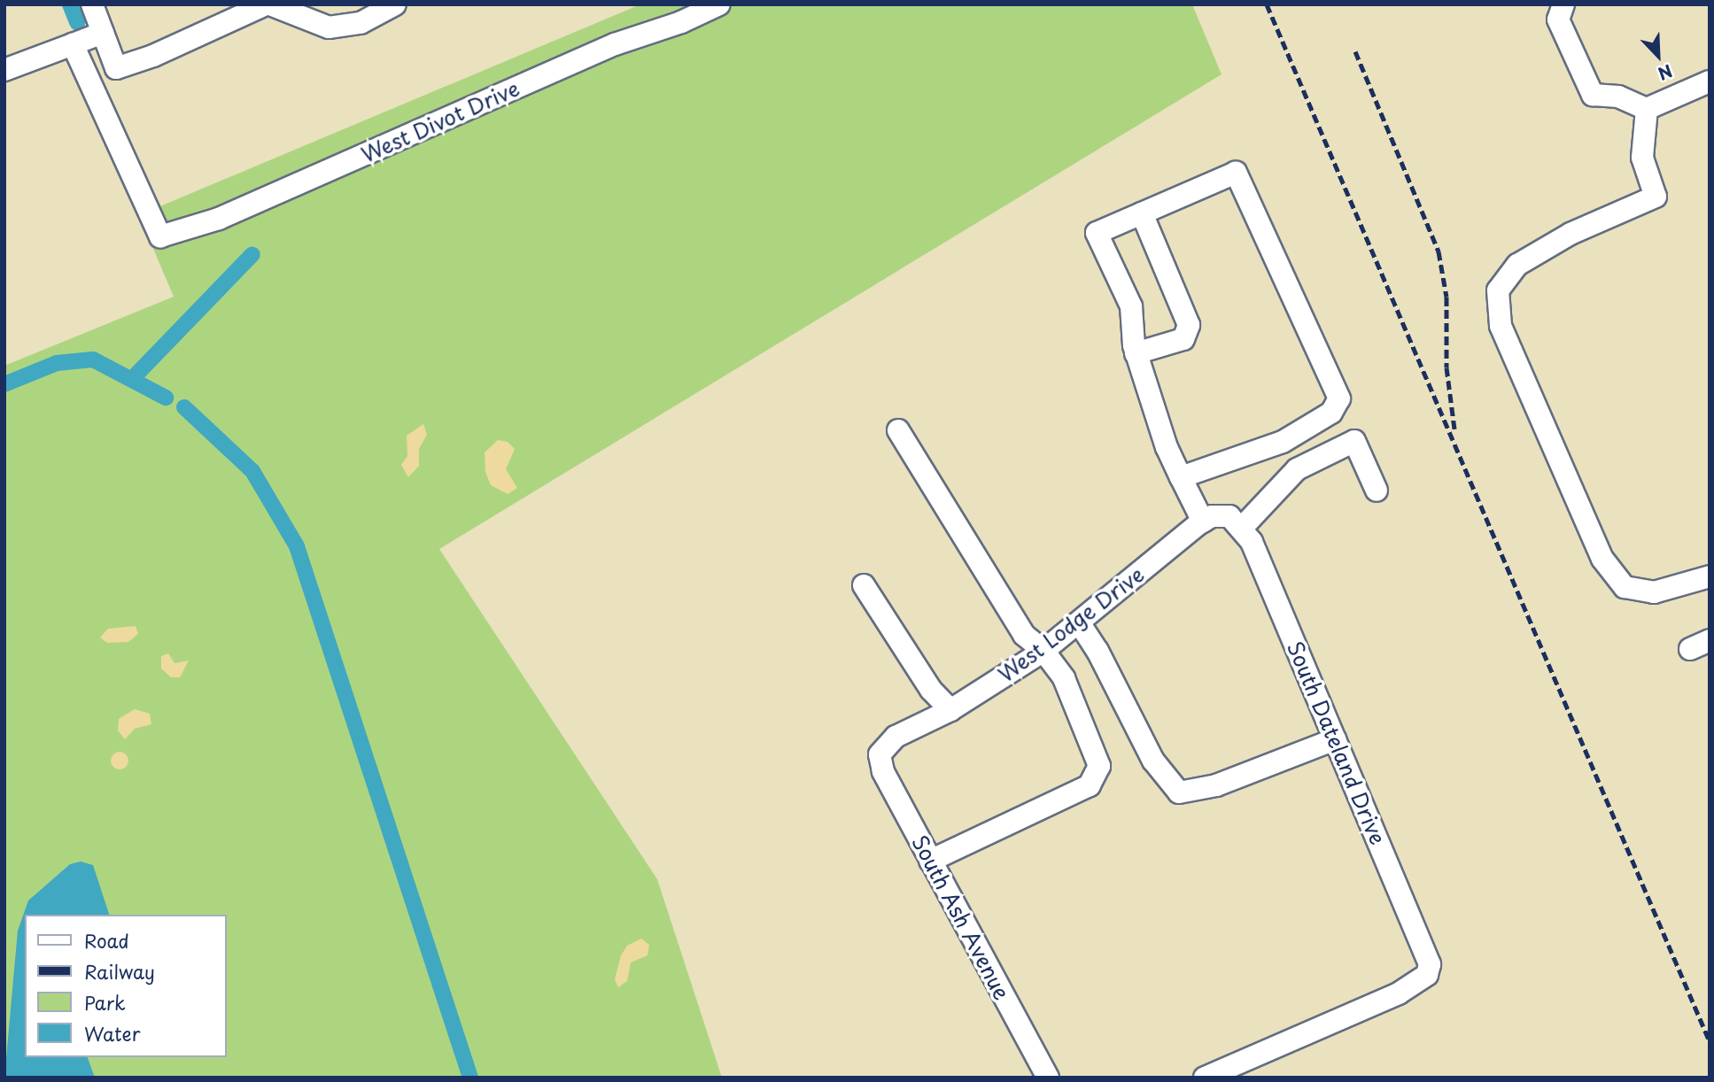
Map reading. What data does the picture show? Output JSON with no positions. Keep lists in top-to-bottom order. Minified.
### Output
{"streets":{"street":["West Divot Drive","West Lodge Drive","South Dateland Drive","South Ash Avenue"]},"crossings":[["West Lodge Drive","South Dateland Drive"],["West Lodge Drive","South Ash Avenue"]],"legend":["Road","Railway","Park","Water"],"north":"bottom right"}
